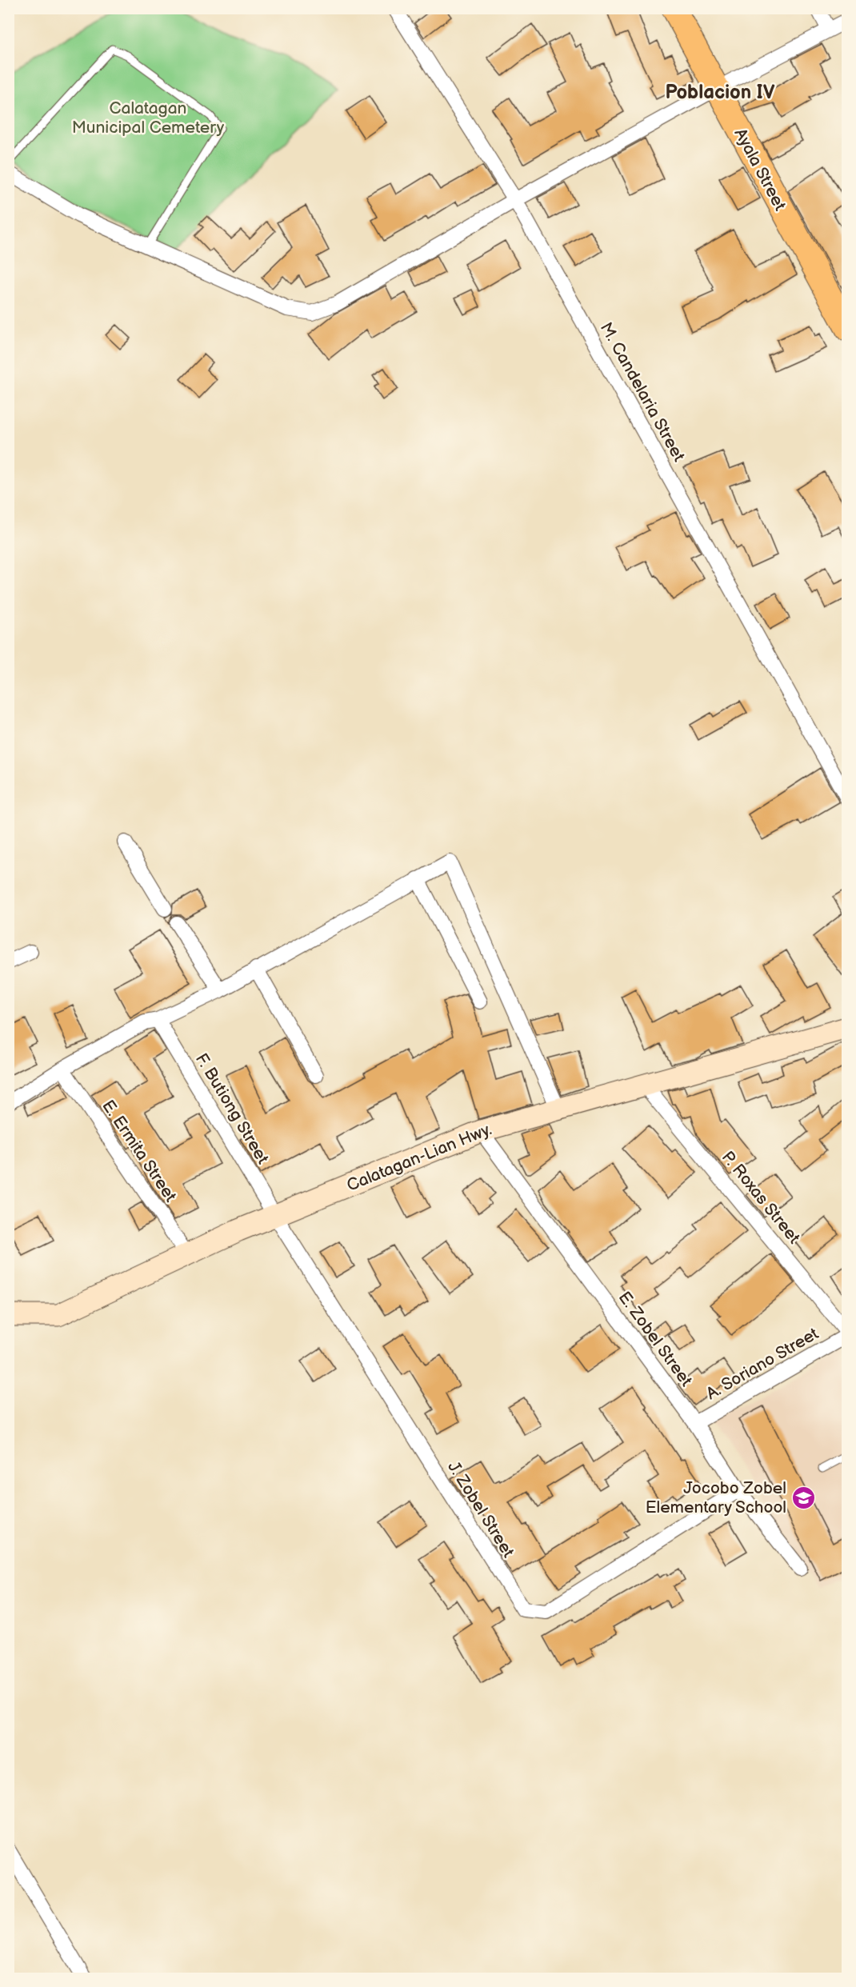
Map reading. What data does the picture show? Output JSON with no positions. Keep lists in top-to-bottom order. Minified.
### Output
{"streets":{"main road":["Ayala Street","Calatagan-Lian Hwy."],"street":["M. Candelaria Street","F. Butiong Street","E. Ermita Street","P. Roxas Street","E. Zobel Street","A. Soriano Street","J. Zobel Street"]},"crossings":[["F. Butiong Street","Calatagan-Lian Hwy."],["F. Butiong Street","J. Zobel Street"],["E. Ermita Street","Calatagan-Lian Hwy."],["Calatagan-Lian Hwy.","P. Roxas Street"],["Calatagan-Lian Hwy.","E. Zobel Street"],["Calatagan-Lian Hwy.","J. Zobel Street"],["P. Roxas Street","A. Soriano Street"],["E. Zobel Street","A. Soriano Street"],["E. Zobel Street","J. Zobel Street"]],"districts":["Poblacion IV"],"parks":["Calatagan Municipal Cemetery"],"places":{"school or university":["Jocobo Zobel Elementary School"]}}
